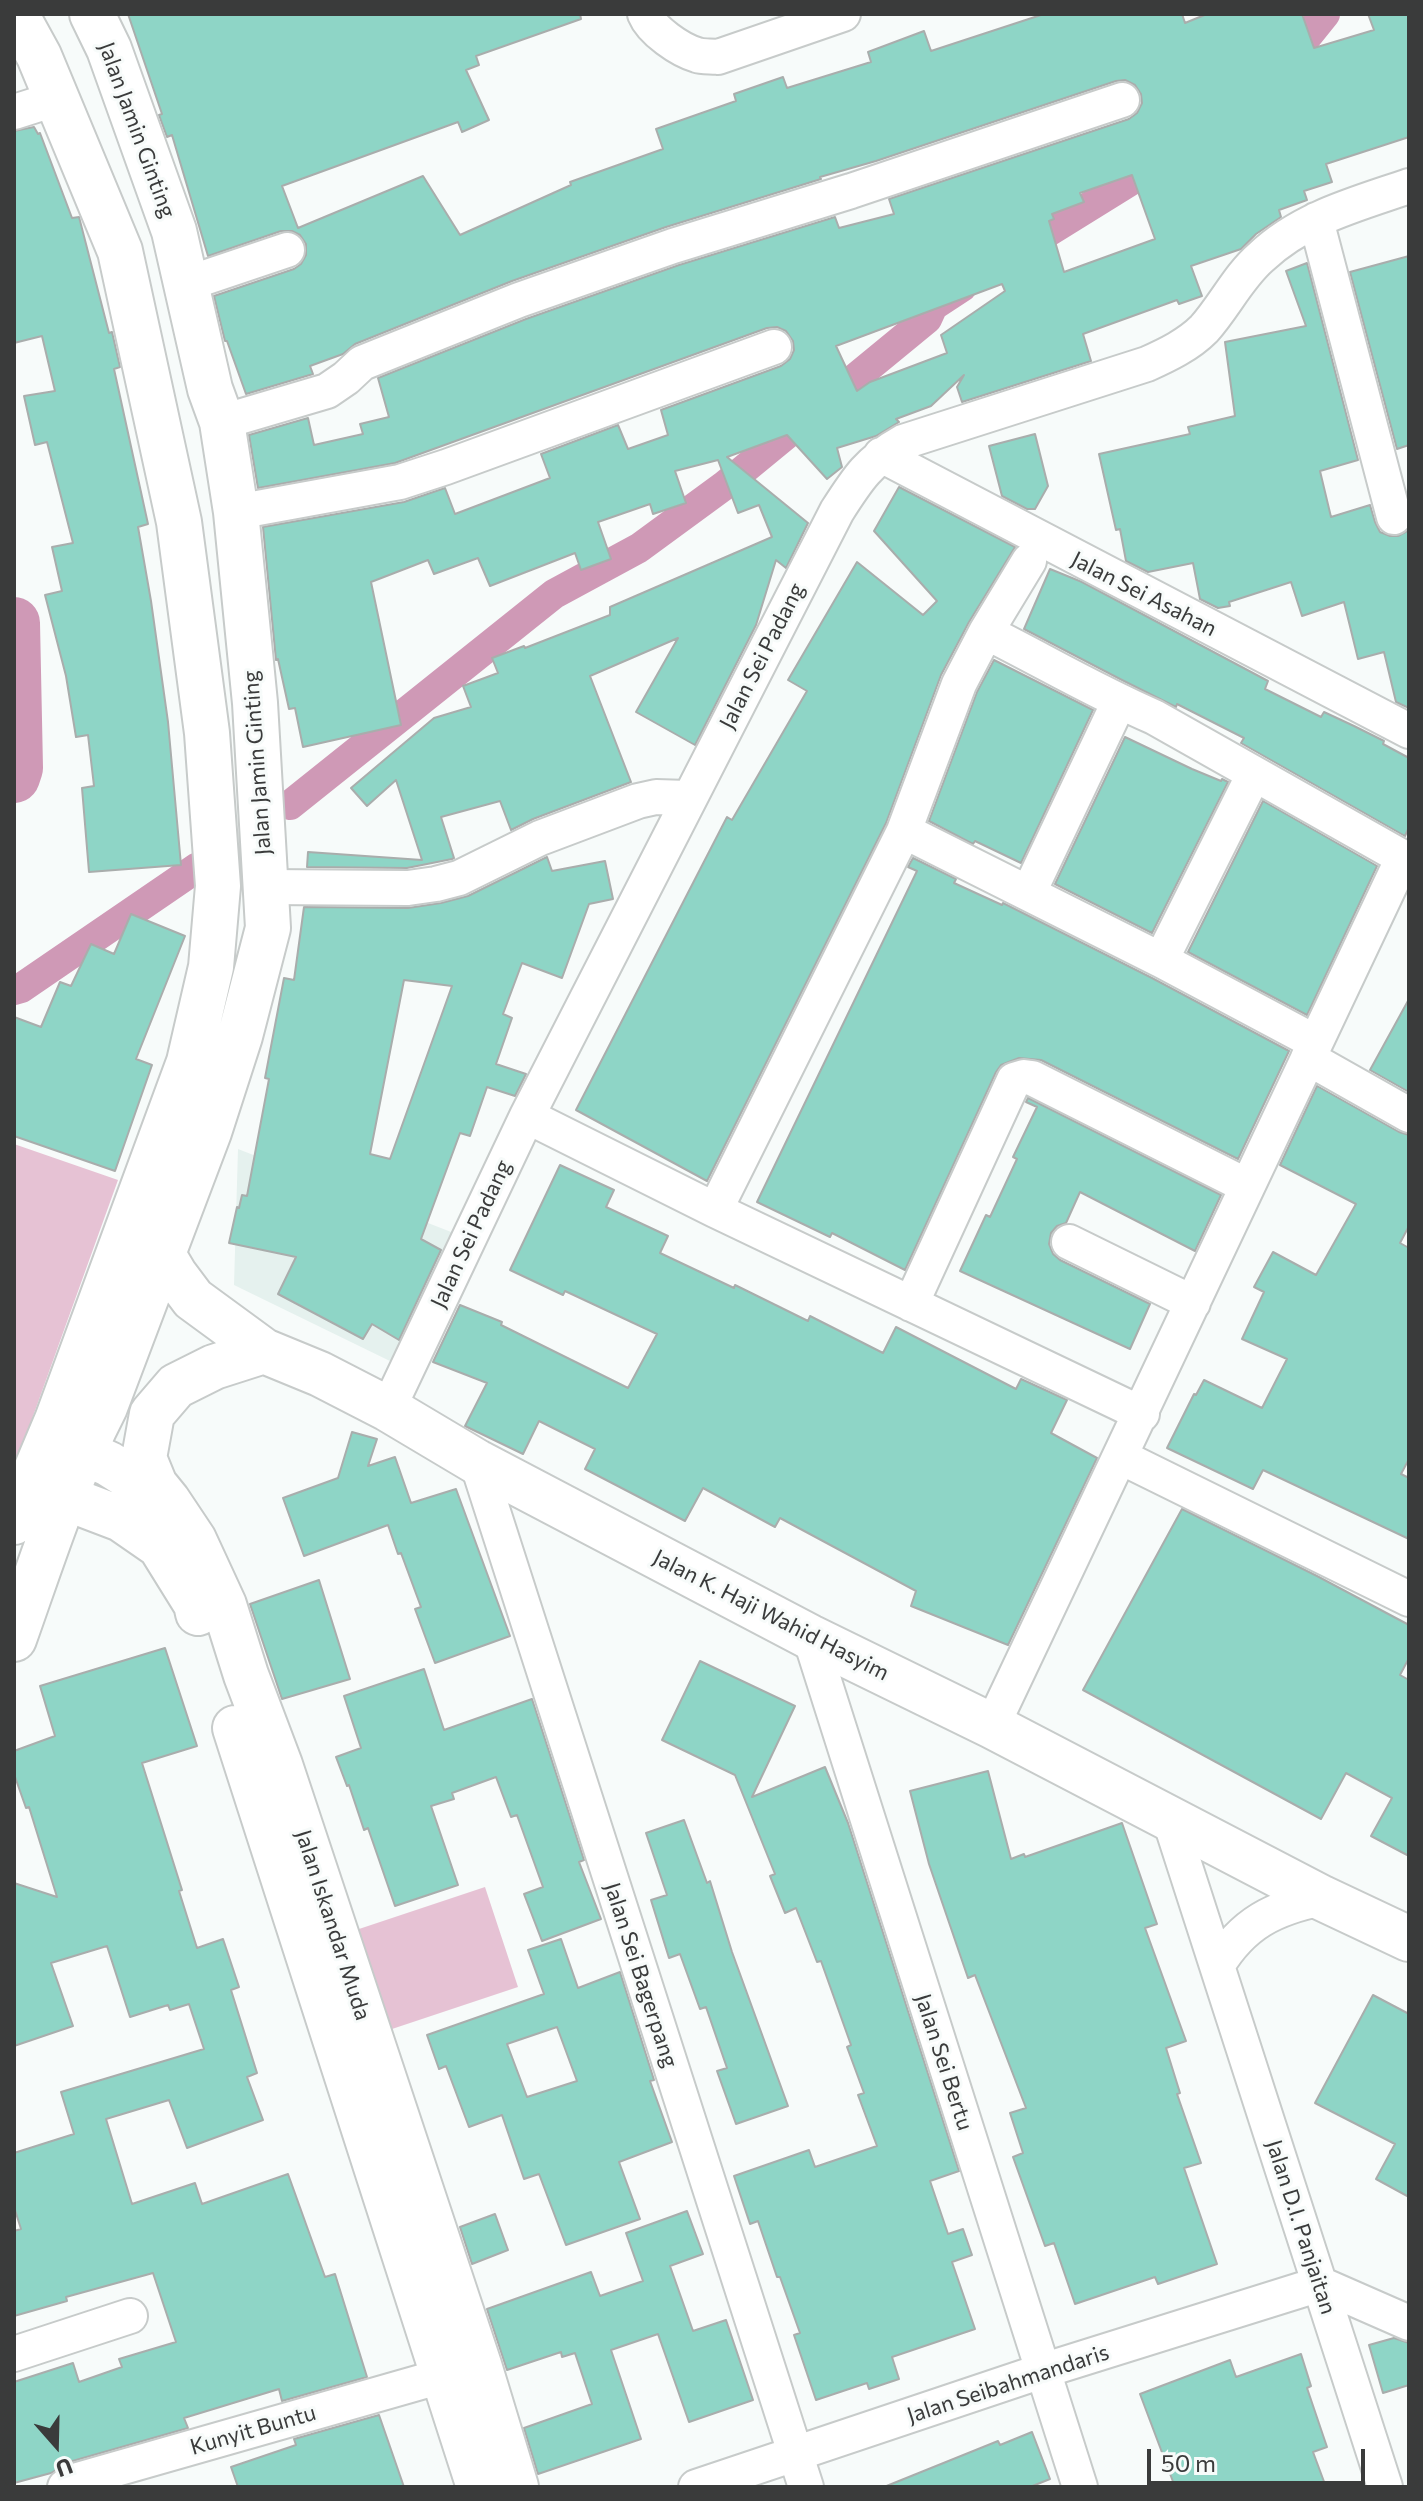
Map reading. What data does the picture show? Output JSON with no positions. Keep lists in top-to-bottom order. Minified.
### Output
{"streets":{"main road":["Jalan Jamin Ginting","Jalan K. Haji Wahid Hasyim","Jalan Iskandar Muda"],"street":["Jalan Sei Asahan","Jalan Sei Padang","Jalan Sei Bagerpang","Jalan Sei Bertu","Jalan D.I. Panjaitan","Jalan Seibahmandaris","Kunyit Buntu"]},"crossings":[["Jalan Jamin Ginting","Jalan K. Haji Wahid Hasyim"],["Jalan Sei Asahan","Jalan Sei Padang"],["Jalan Sei Padang","Jalan K. Haji Wahid Hasyim"],["Jalan K. Haji Wahid Hasyim","Jalan Sei Bagerpang"],["Jalan K. Haji Wahid Hasyim","Jalan Sei Bertu"],["Jalan K. Haji Wahid Hasyim","Jalan D.I. Panjaitan"],["Jalan Iskandar Muda","Kunyit Buntu"],["Jalan Sei Bagerpang","Jalan Seibahmandaris"],["Jalan Sei Bertu","Jalan Seibahmandaris"],["Jalan D.I. Panjaitan","Jalan Seibahmandaris"]],"scale_bar":"50 m","north":"bottom"}
